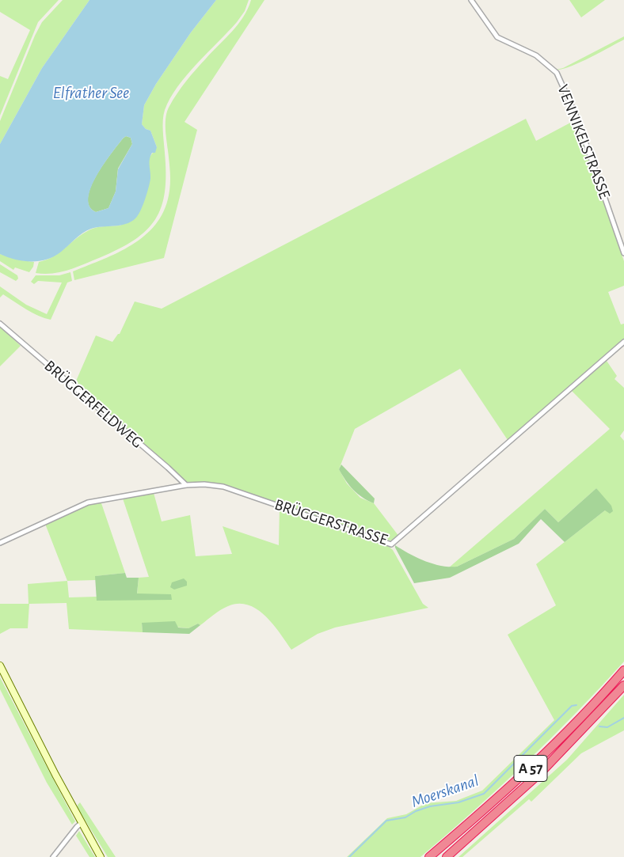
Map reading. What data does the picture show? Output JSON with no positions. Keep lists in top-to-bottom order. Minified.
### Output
{"streets":{"highway":["A 57"],"street":["VENNIKELSTRASSE","BRÜGGERFELDWEG","BRÜGGERSTRASSE"]},"crossings":[["BRÜGGERFELDWEG","BRÜGGERSTRASSE"]],"water":["Elfrather See","Moerskanal"]}
